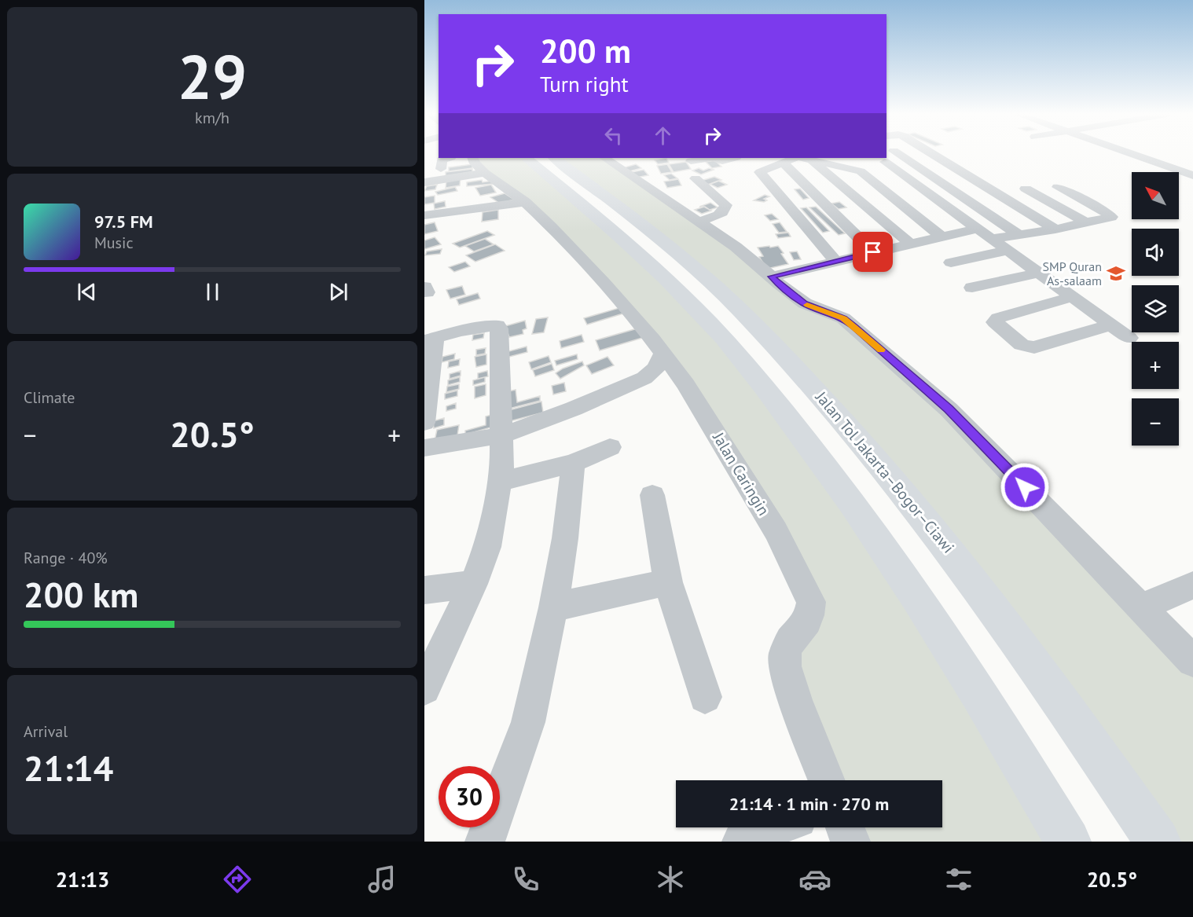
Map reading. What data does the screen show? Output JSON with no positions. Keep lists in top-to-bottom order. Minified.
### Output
{"streets":{"highway":["Jalan Tol Jakarta–Bogor–Ciawi"],"street":["Jalan Caringin"]},"places":{"school or university":["SMP Quran As-salaam"]},"north":"top left","page":{"tile":[["29","km/h"],"Climate",["Range · 40%","200 km"],["Arrival","21:14"]],"turn":["200 m","Turn right"],"map_buttons":["+","−"],"song":["97.5 FM","Music"],"heat":["−","20.5°","+"],"limit":"30","trip":"21:14 · 1 min · 270 m","tabs":["21:13","20.5°"]}}
